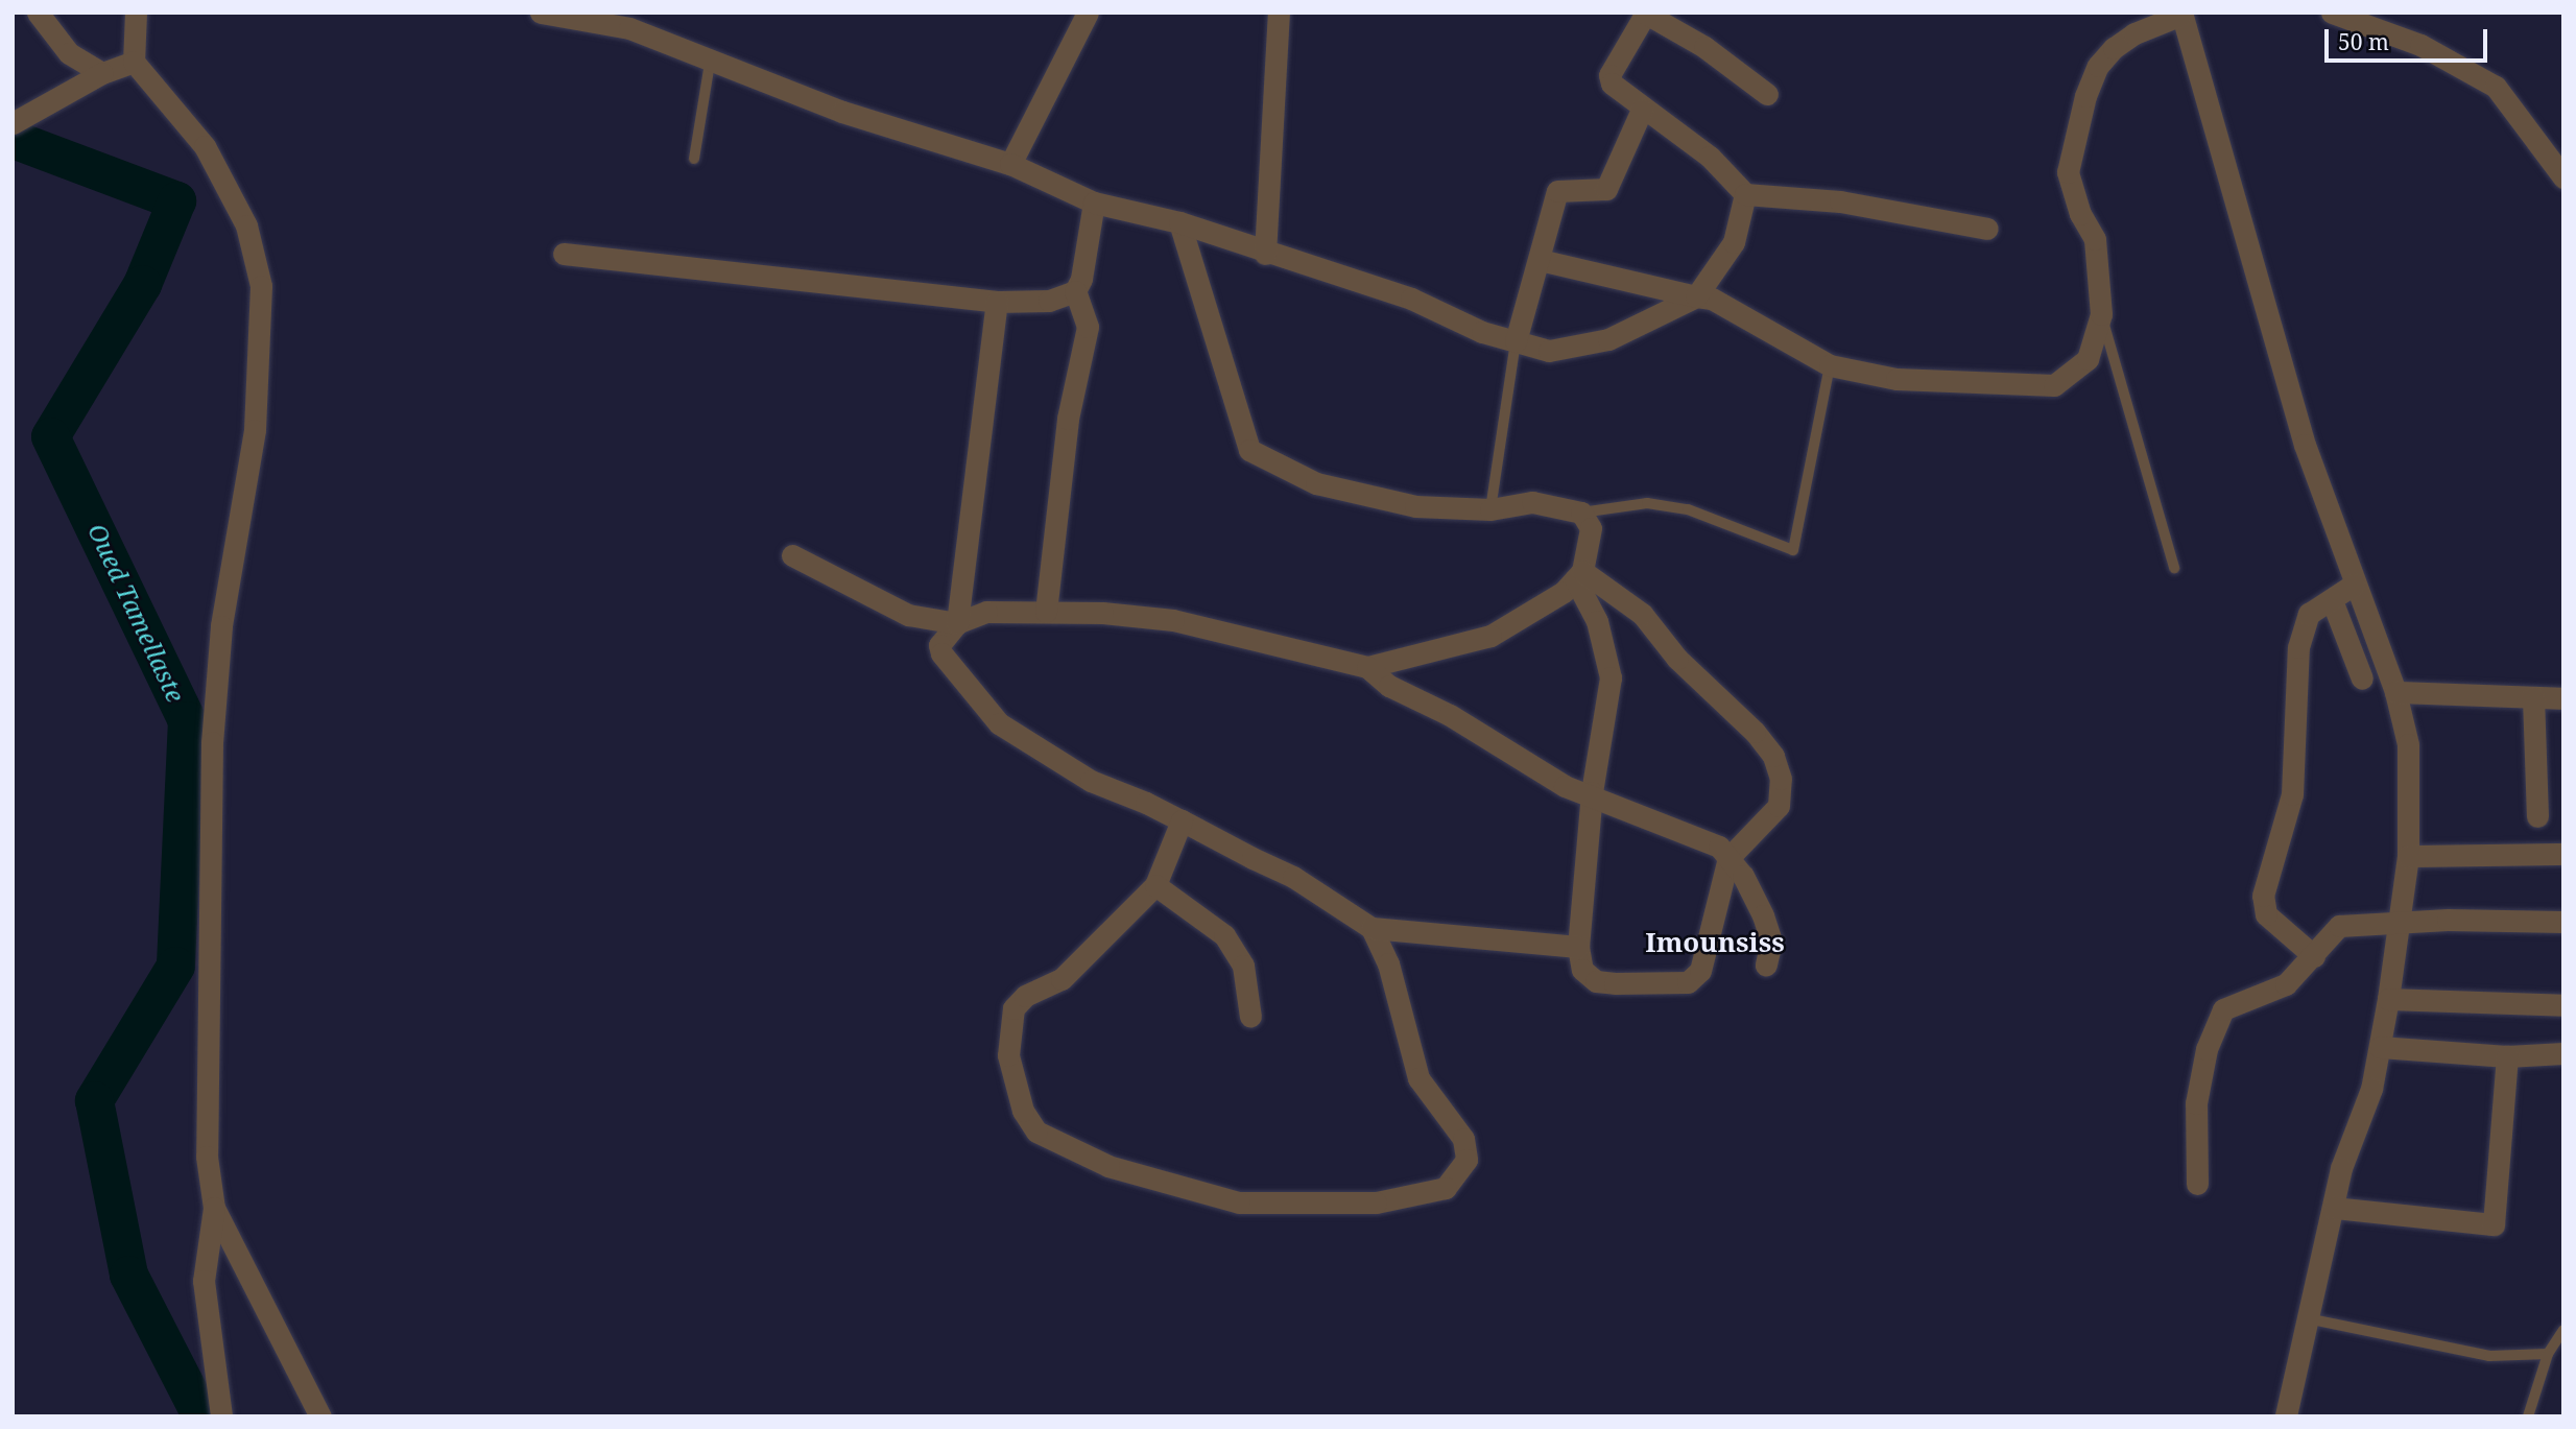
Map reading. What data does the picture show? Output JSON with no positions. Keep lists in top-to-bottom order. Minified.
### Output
{"districts":["Imounsiss"],"water":["Oued Tamellaste"],"scale_bar":"50 m"}
